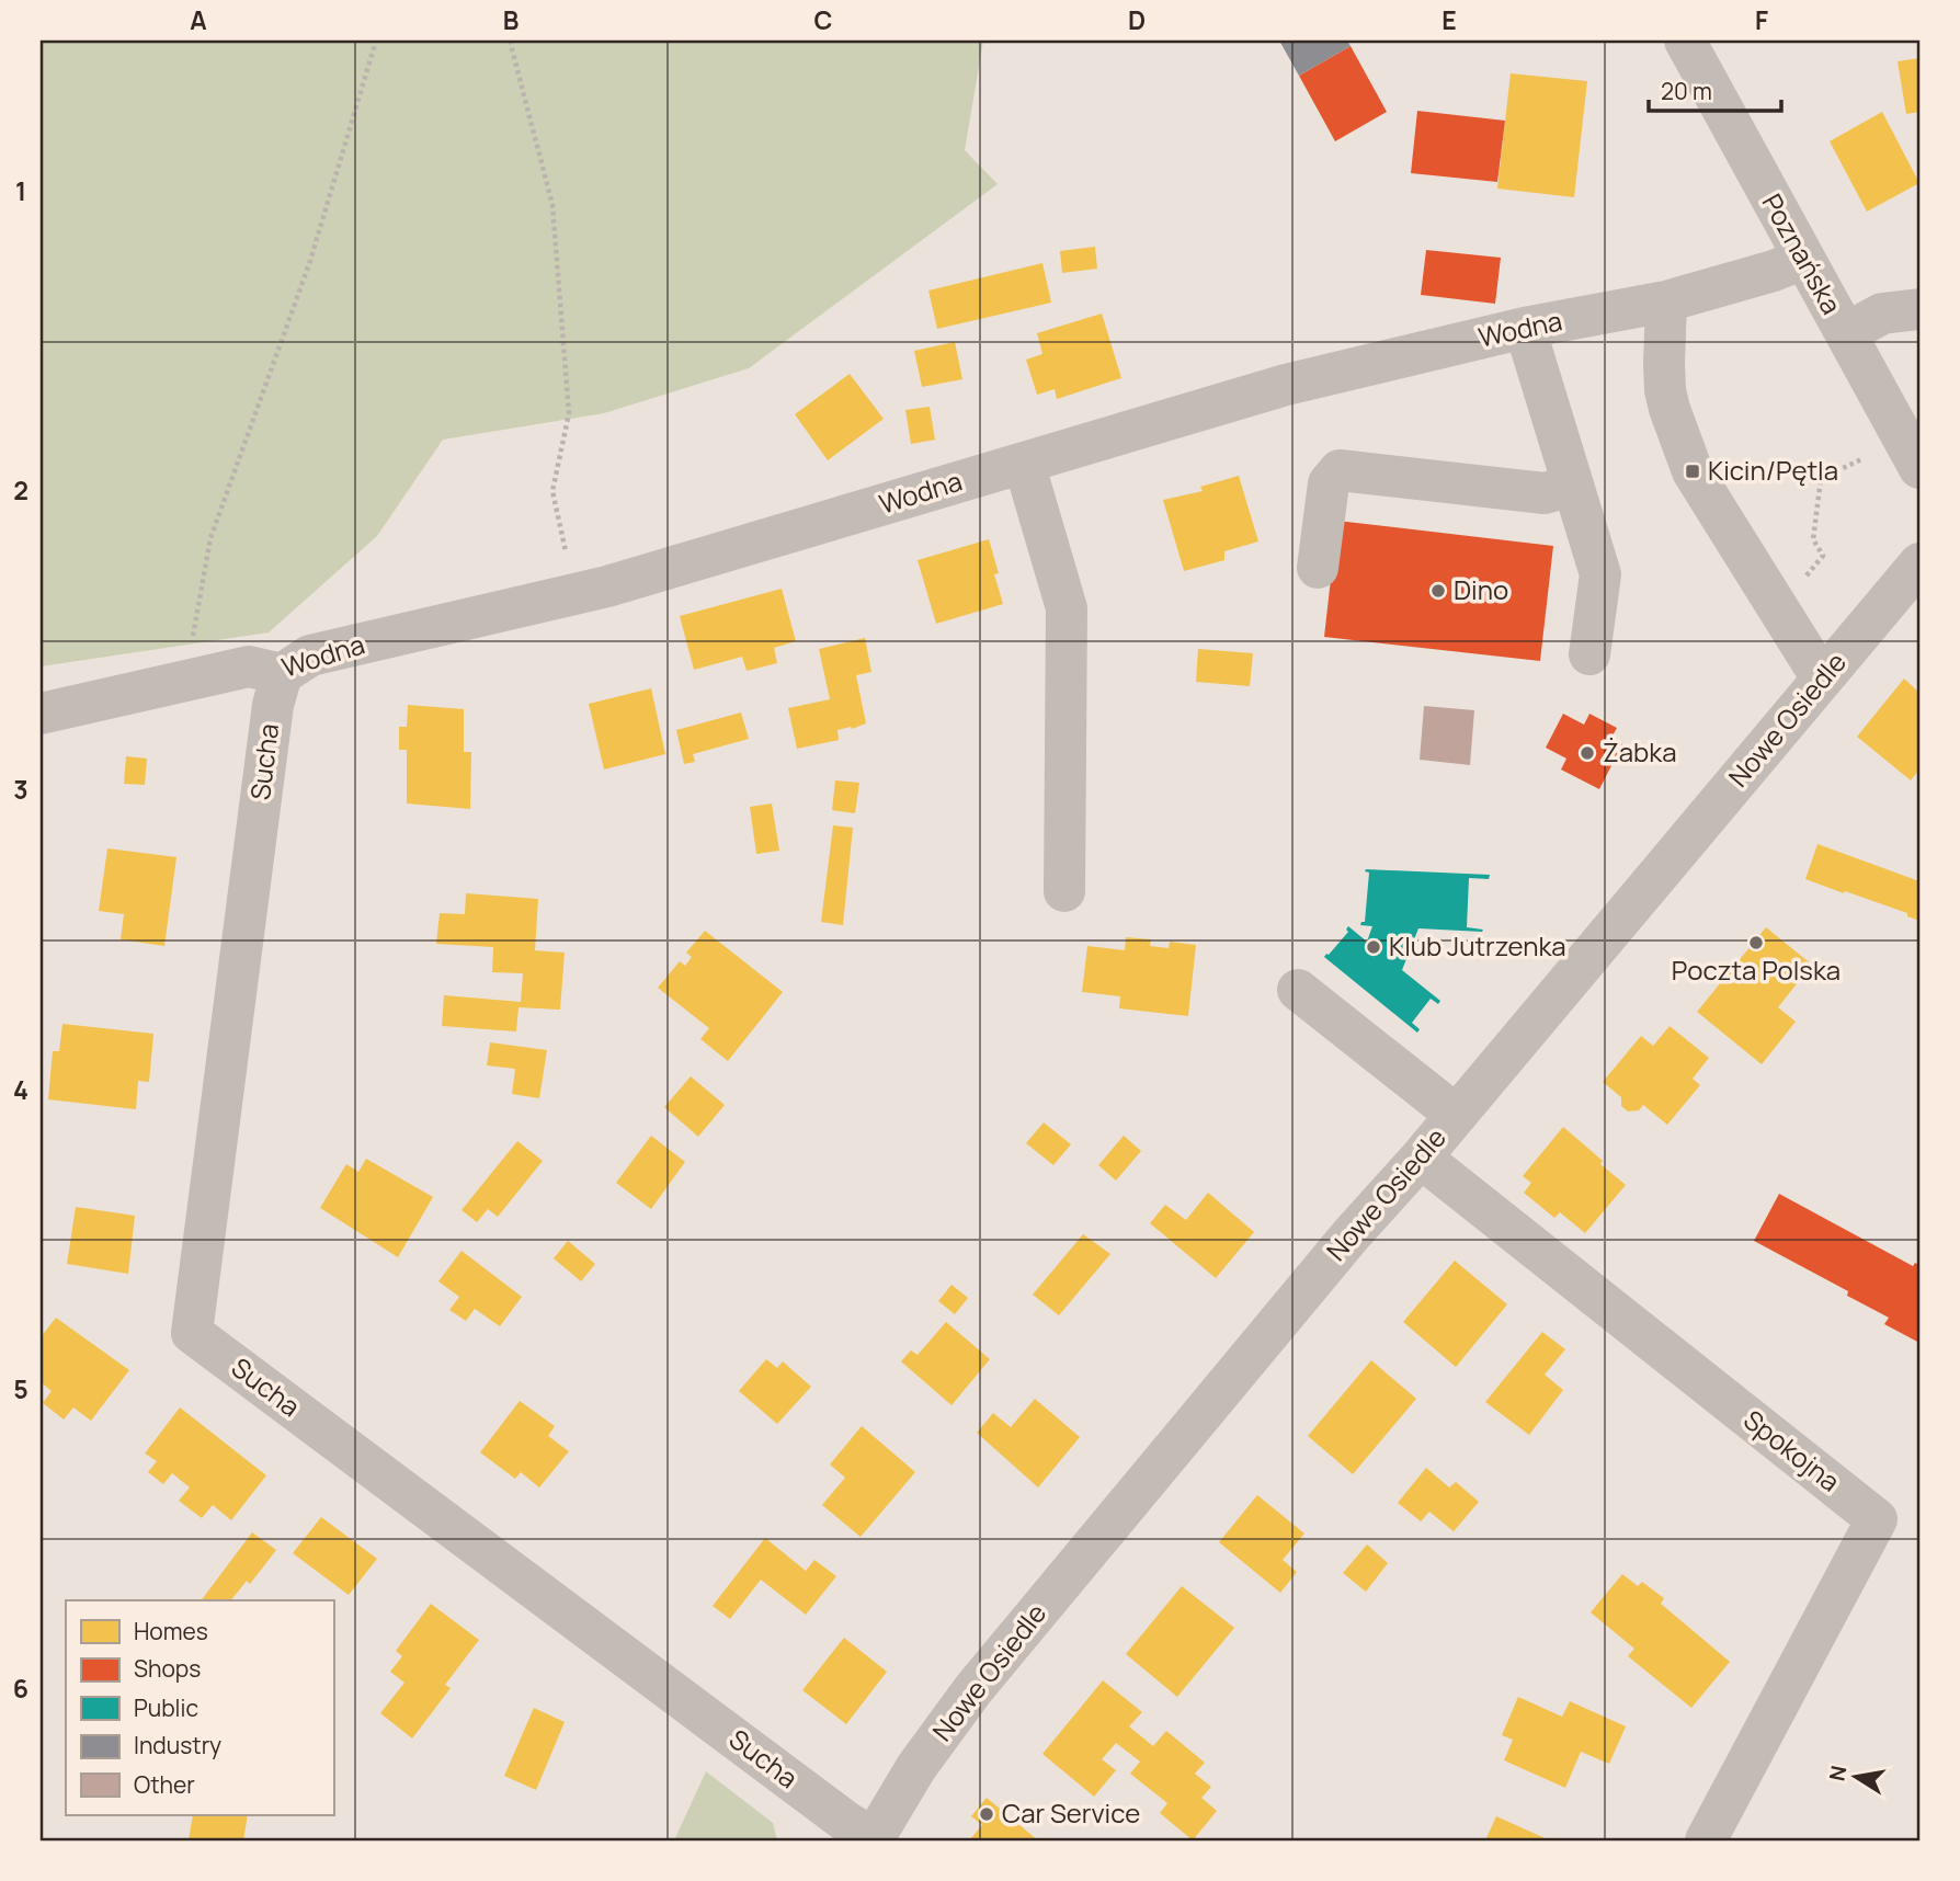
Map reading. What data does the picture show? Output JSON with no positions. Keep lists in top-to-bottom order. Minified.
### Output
{"streets":{"street":["Poznańska","Wodna","Nowe Osiedle","Sucha","Spokojna"]},"crossings":[["Poznańska","Wodna"],["Wodna","Sucha"],["Nowe Osiedle","Sucha"],["Nowe Osiedle","Spokojna"]],"places":{"transit":["Kicin/Pętla"],"other":["Dino","Żabka","Poczta Polska","Klub Jutrzenka","Car Service"]},"legend":["Homes","Shops","Public","Industry","Other"],"scale_bar":"20 m","north":"left","grid":{"columns":["A","B","C","D","E","F"],"rows":["1","2","3","4","5","6"]}}
